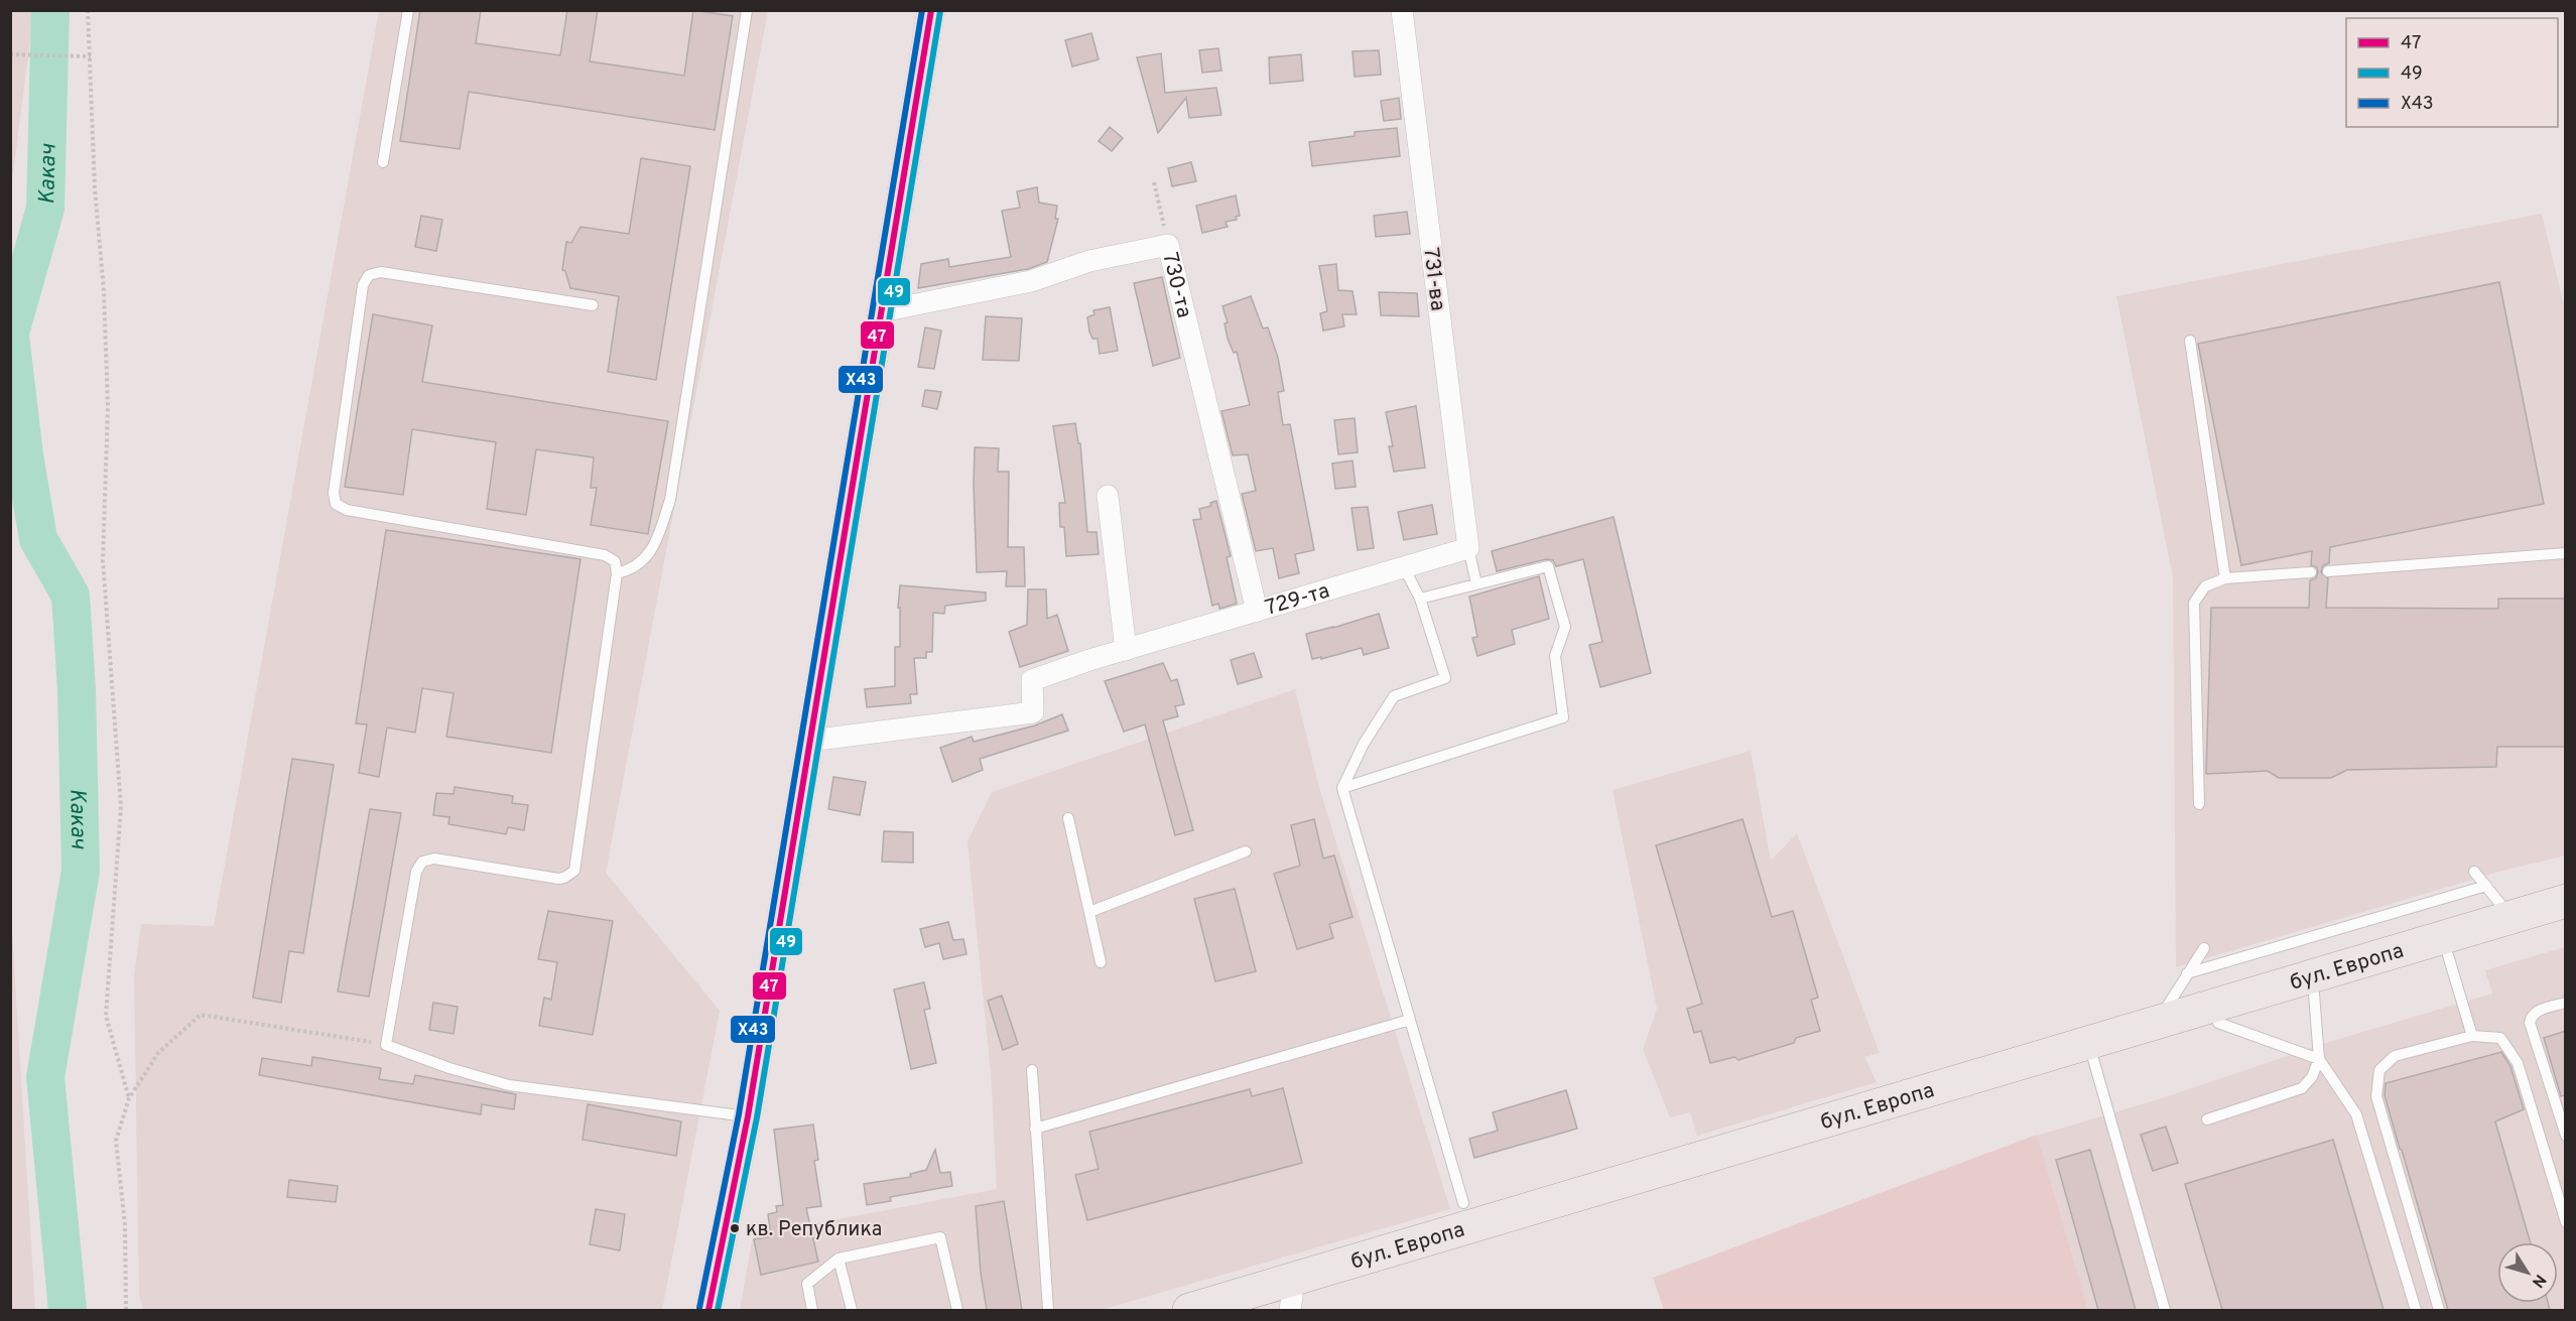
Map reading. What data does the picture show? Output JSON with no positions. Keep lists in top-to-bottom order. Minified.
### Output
{"streets":{"main road":["бул. Европа"],"street":["731-ва","730-та","729-та"]},"crossings":[["731-ва","729-та"],["730-та","729-та"]],"water":["Какач"],"places":["кв. Република"],"lines":["transit line 47","transit line X43","transit line 49"],"legend":["47","49","X43"],"north":"bottom right"}
